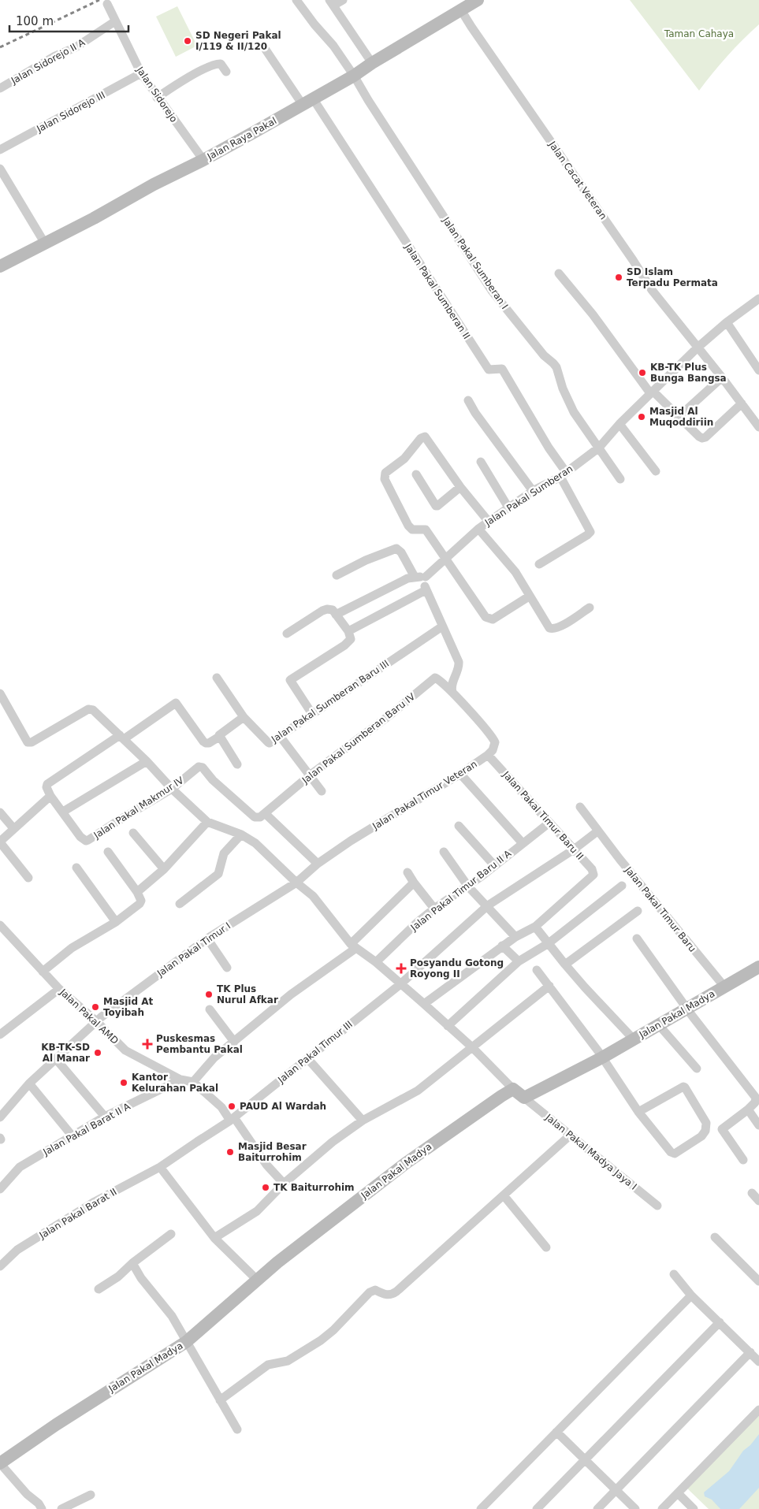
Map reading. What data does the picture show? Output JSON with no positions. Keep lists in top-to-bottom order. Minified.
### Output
{"streets":{"street":["Jalan Sidorejo II A","Jalan Sidorejo","Jalan Sidorejo III","Jalan Raya Pakal","Jalan Cacat Veteran","Jalan Pakal Sumberan I","Jalan Pakal Sumberan II","Jalan Pakal Sumberan","Jalan Pakal Sumberan Baru III","Jalan Pakal Sumberan Baru IV","Jalan Pakal Timur Veteran","Jalan Pakal Makmur IV","Jalan Pakal Timur Baru II","Jalan Pakal Timur Baru II A","Jalan Pakal Timur Baru","Jalan Pakal Timur I","Jalan Pakal Madya","Jalan Pakal AMD","Jalan Pakal Timur III","Jalan Pakal Barat II A","Jalan Pakal Madya Jaya I","Jalan Pakal Barat II"]},"crossings":[["Jalan Sidorejo II A","Jalan Sidorejo"],["Jalan Sidorejo","Jalan Sidorejo III"],["Jalan Sidorejo","Jalan Raya Pakal"],["Jalan Raya Pakal","Jalan Cacat Veteran"],["Jalan Raya Pakal","Jalan Pakal Sumberan I"],["Jalan Raya Pakal","Jalan Pakal Sumberan II"],["Jalan Cacat Veteran","Jalan Pakal Sumberan"],["Jalan Pakal Sumberan I","Jalan Pakal Sumberan"],["Jalan Pakal Sumberan II","Jalan Pakal Sumberan"],["Jalan Pakal Sumberan Baru IV","Jalan Pakal Makmur IV"],["Jalan Pakal Timur Veteran","Jalan Pakal Timur Baru II"],["Jalan Pakal Timur Veteran","Jalan Pakal Timur I"],["Jalan Pakal Timur Baru II","Jalan Pakal Timur Baru II A"],["Jalan Pakal Timur Baru","Jalan Pakal Madya"],["Jalan Pakal Timur I","Jalan Pakal AMD"],["Jalan Pakal Madya","Jalan Pakal Madya Jaya I"],["Jalan Pakal AMD","Jalan Pakal Barat II A"]],"parks":["Taman Cahaya"],"places":{"other":["SD Negeri Pakal I/119 & II/120","SD Islam Terpadu Permata","KB-TK Plus Bunga Bangsa","Masjid Al Muqoddiriin","TK Plus Nurul Afkar","Masjid At Toyibah","KB-TK-SD Al Manar","Kantor Kelurahan Pakal","PAUD Al Wardah","Masjid Besar Baiturrohim","TK Baiturrohim"],"health":["Posyandu Gotong Royong II","Puskesmas Pembantu Pakal"]},"scale_bar":"100 m"}
